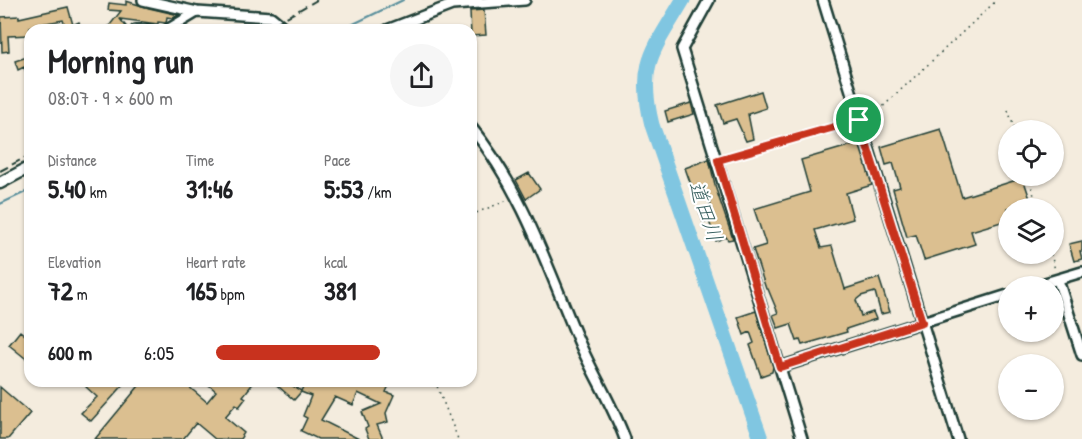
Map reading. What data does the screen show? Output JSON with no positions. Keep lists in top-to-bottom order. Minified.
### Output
{"water":["道田川"],"page":{"heading":["Morning run","08:07 · 9 × 600 m"],"map_buttons":["+","−"],"stats":[["Distance","5.40 km"],["Time","31:46"],["Pace","5:53 /km"],["Elevation","72 m"],["Heart rate","165 bpm"],["kcal","381"]],"list":[{"name":"600 m","note":"6:05"}]}}
